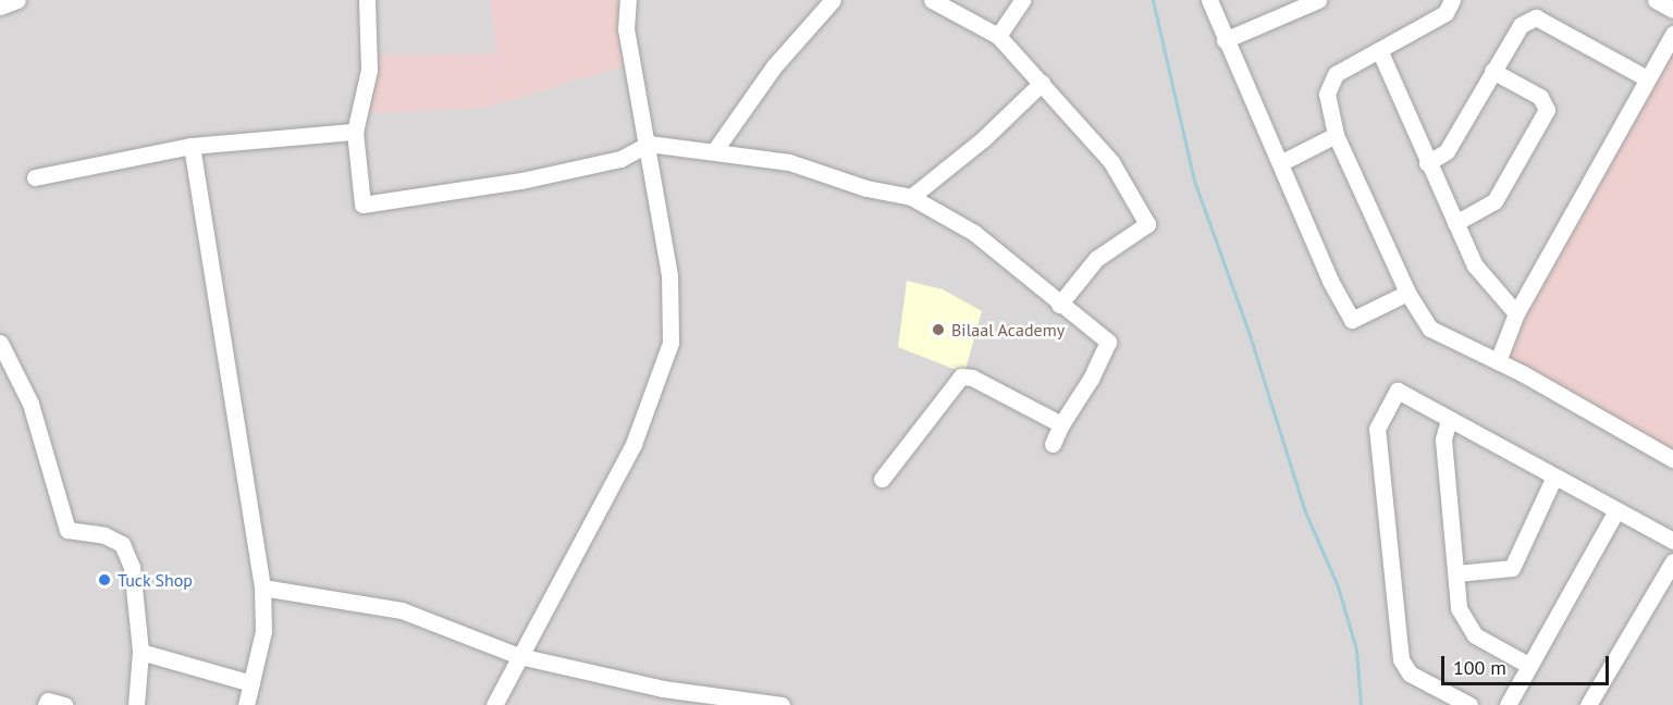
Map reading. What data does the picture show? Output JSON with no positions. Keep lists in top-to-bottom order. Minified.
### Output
{"places":["Bilaal Academy","Tuck Shop"],"scale_bar":"100 m"}
